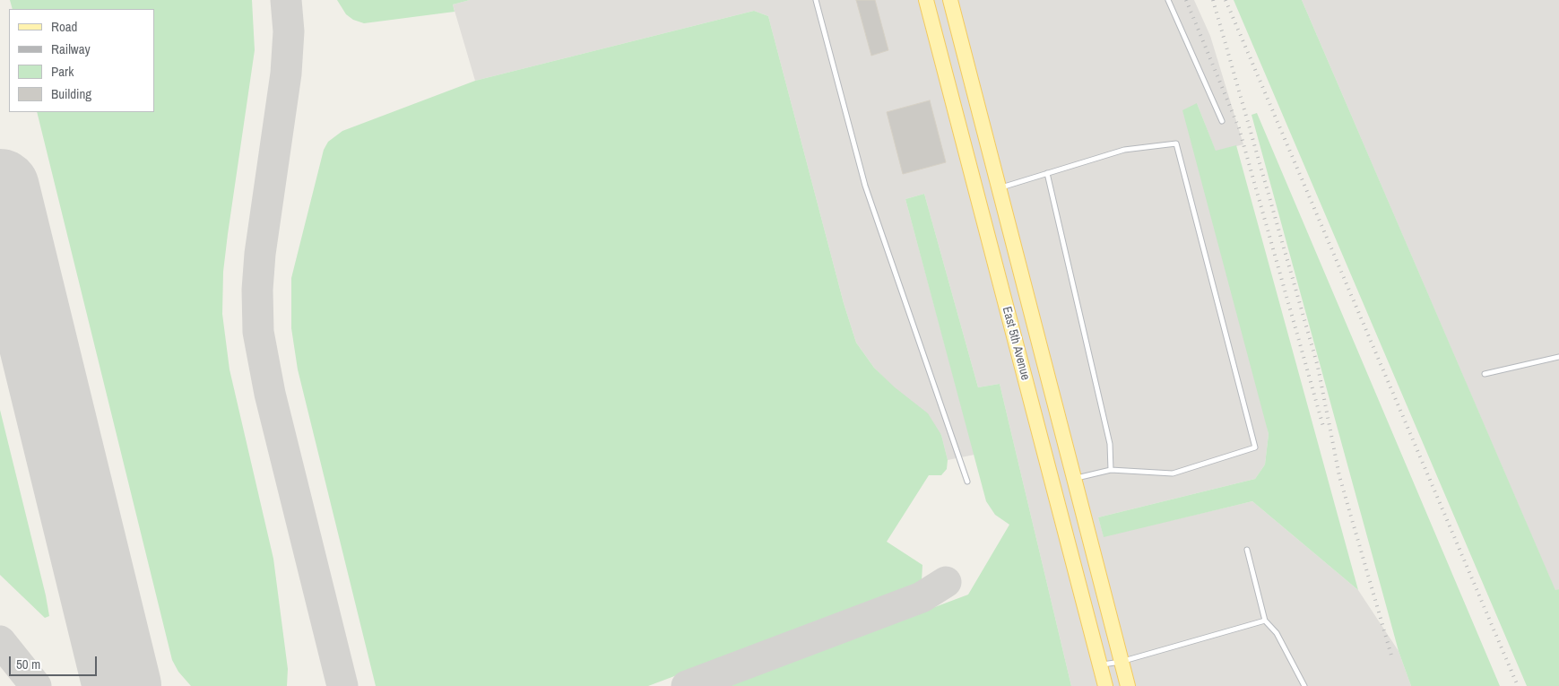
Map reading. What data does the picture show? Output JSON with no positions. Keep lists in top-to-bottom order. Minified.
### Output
{"streets":{"main road":["East 5th Avenue"]},"legend":["Road","Railway","Park","Building"],"scale_bar":"50 m"}
